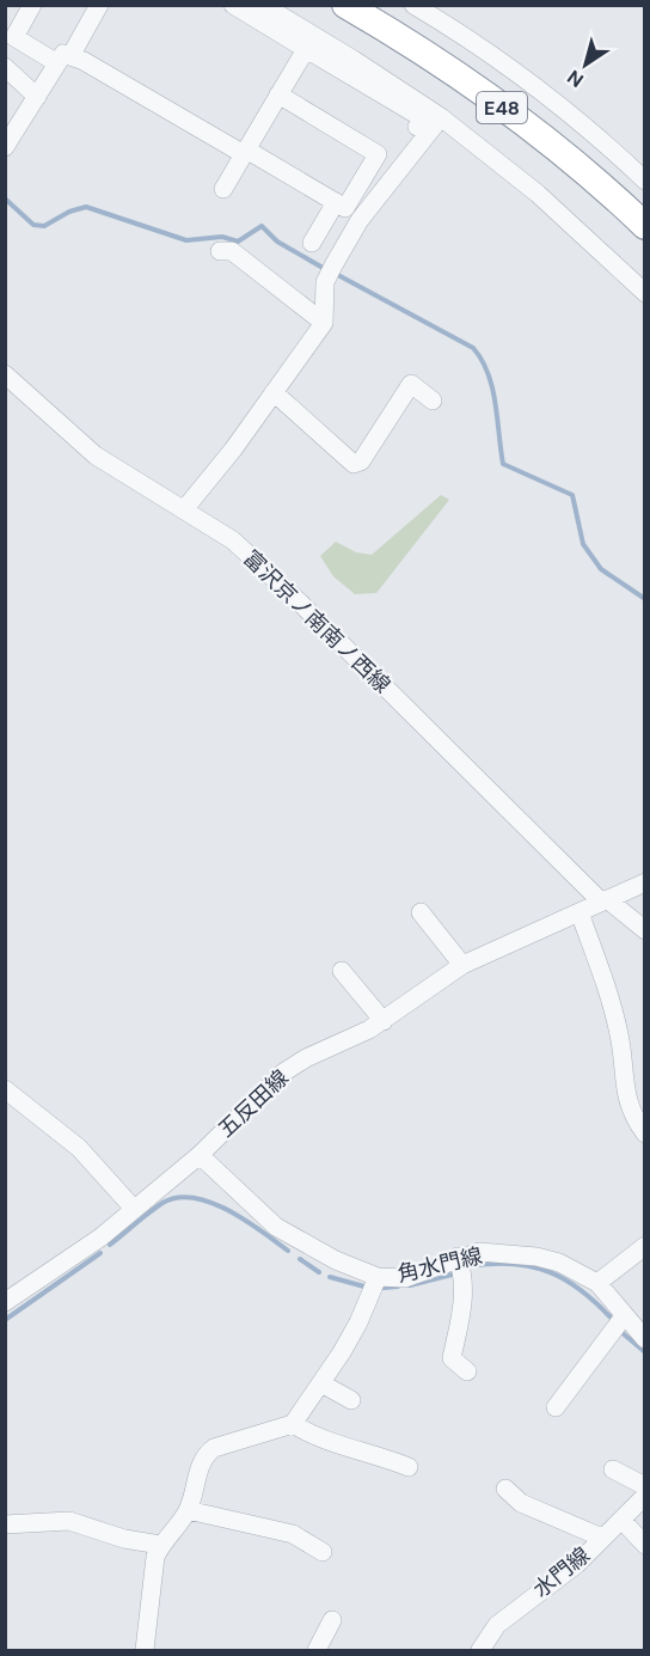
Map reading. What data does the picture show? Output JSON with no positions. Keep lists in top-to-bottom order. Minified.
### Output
{"streets":{"highway":["E48"],"street":["富沢京ノ南南ノ西線","五反田線","角水門線","水門線"]},"crossings":[["富沢京ノ南南ノ西線","五反田線"],["五反田線","角水門線"]],"north":"bottom left"}
